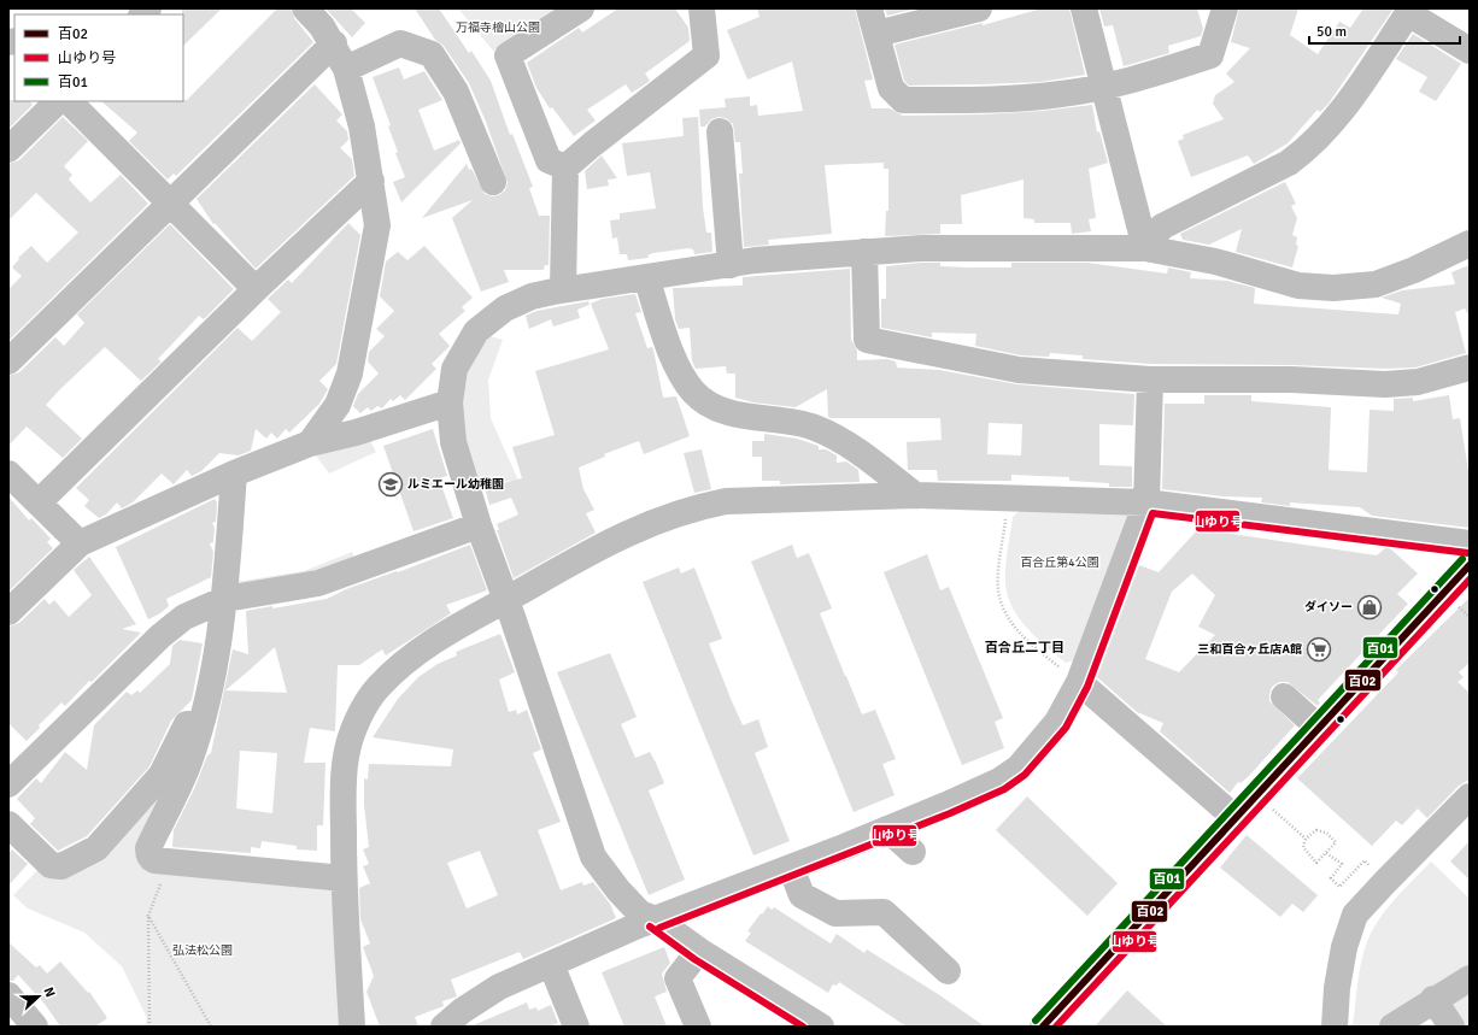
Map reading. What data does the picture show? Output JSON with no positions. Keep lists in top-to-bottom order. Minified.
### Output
{"districts":["百合丘二丁目"],"parks":["万福寺檜山公園","百合丘第4公園","弘法松公園"],"places":{"school or university":["ルミエール幼稚園"],"shop":["ダイソー"],"supermarket":["三和百合ヶ丘店A館"]},"lines":["transit line 山ゆり号","transit line 百01","transit line 百02"],"legend":["百02","山ゆり号","百01"],"scale_bar":"50 m","north":"right"}
